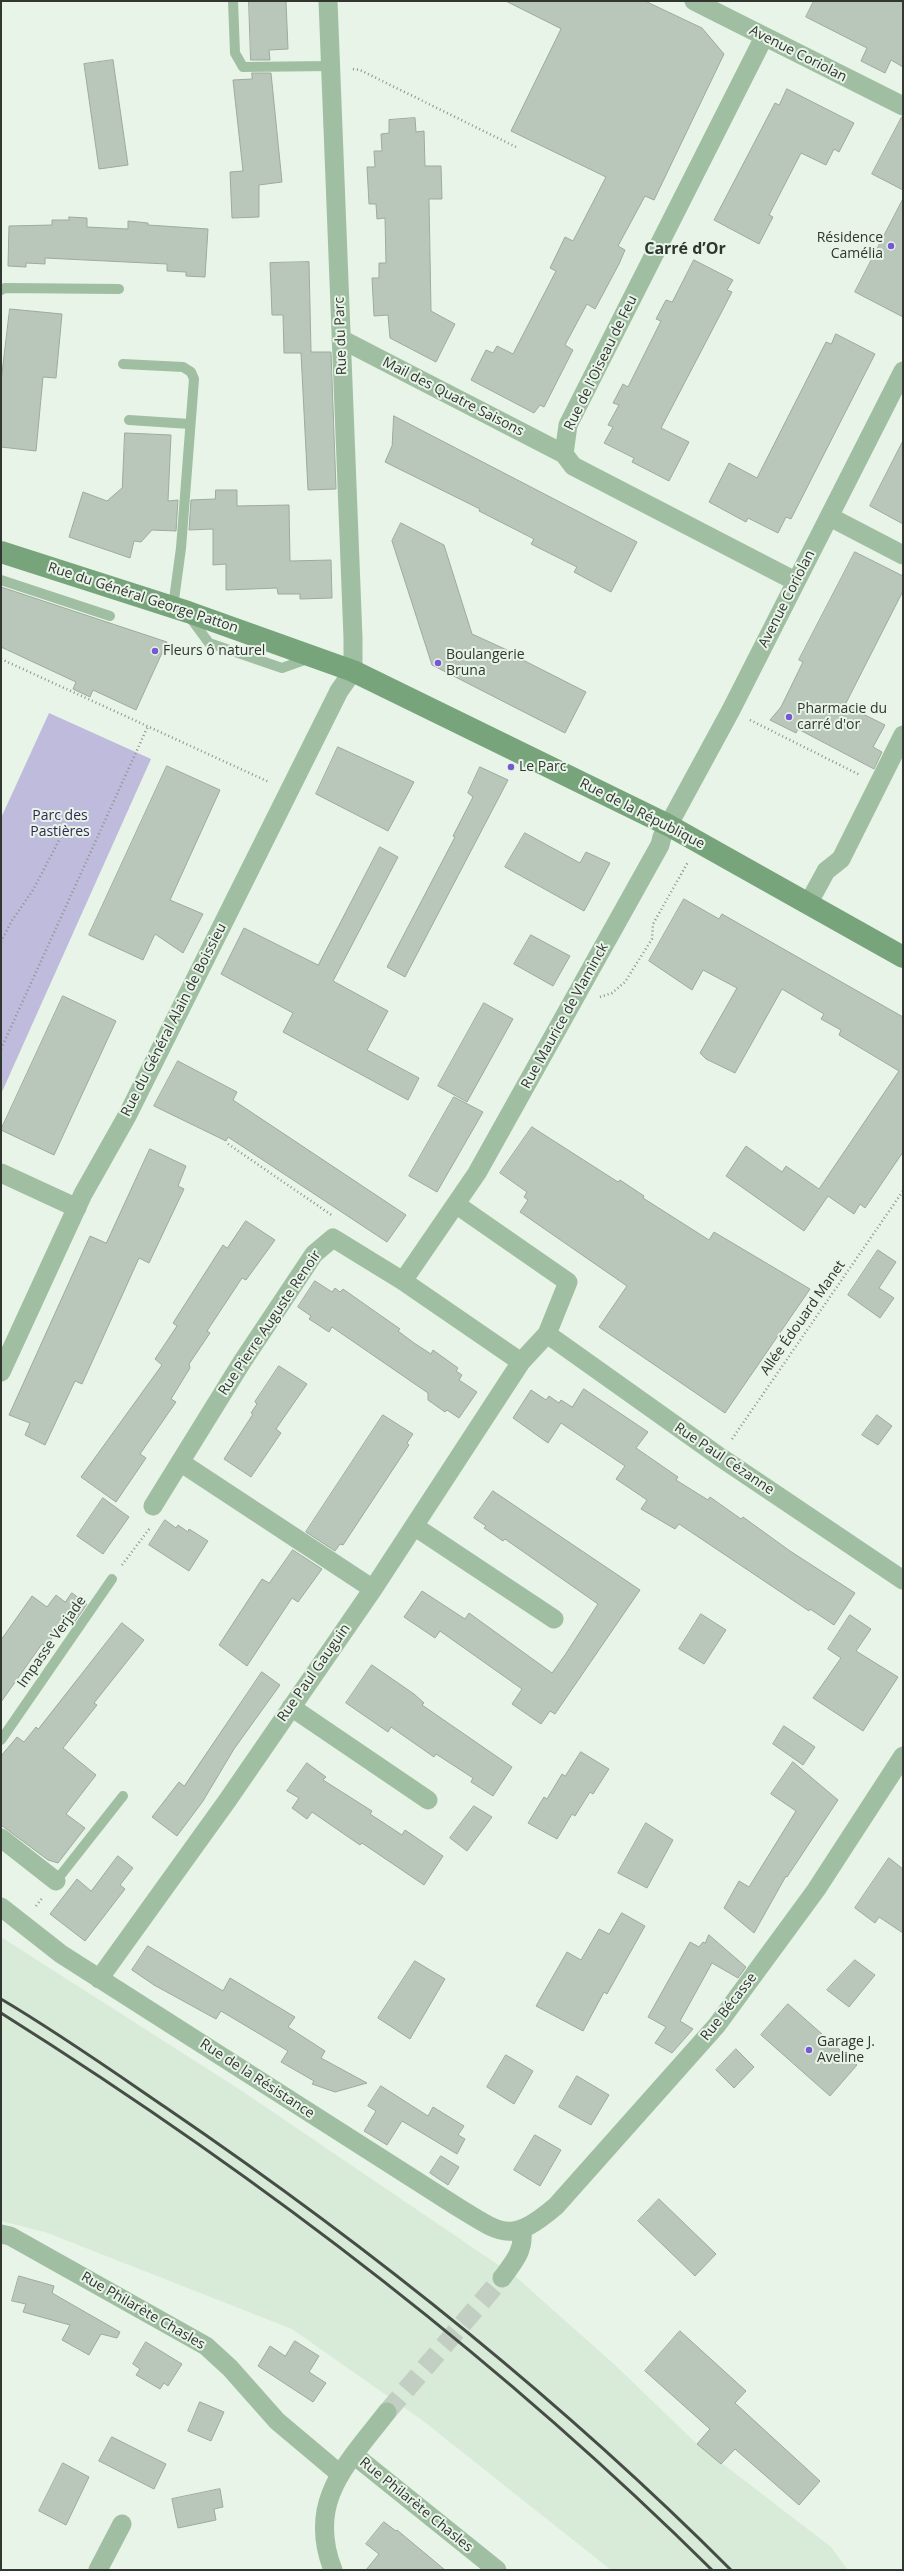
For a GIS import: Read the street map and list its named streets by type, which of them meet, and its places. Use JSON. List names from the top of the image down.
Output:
{
  "streets": {
    "main road": ["Rue du Général George Patton", "Rue de la République"],
    "street": [
      "Avenue Coriolan",
      "Rue du Parc",
      "Rue de l'Oiseau de Feu",
      "Mail des Quatre Saisons",
      "Rue Maurice de Vlaminck",
      "Rue du Général Alain de Boissieu",
      "Rue Pierre Auguste Renoir",
      "Rue Paul Cézanne",
      "Rue Paul Gauguin",
      "Rue Bécasse",
      "Rue de la Résistance",
      "Rue Philarète Chasles"
    ],
    "lane": ["Impasse Verjade"],
    "path": ["Allée Édouard Manet"]
  },
  "crossings": [
    ["Avenue Coriolan", "Rue de l'Oiseau de Feu"],
    ["Avenue Coriolan", "Rue de la République"],
    ["Avenue Coriolan", "Rue Maurice de Vlaminck"],
    ["Rue du Parc", "Mail des Quatre Saisons"],
    ["Rue du Parc", "Rue du Général George Patton"],
    ["Rue du Parc", "Rue de la République"],
    ["Rue du Parc", "Rue du Général Alain de Boissieu"],
    ["Rue de l'Oiseau de Feu", "Mail des Quatre Saisons"],
    ["Rue du Général George Patton", "Rue de la République"],
    ["Rue du Général George Patton", "Rue du Général Alain de Boissieu"],
    ["Rue de la République", "Rue Maurice de Vlaminck"],
    ["Rue de la République", "Rue du Général Alain de Boissieu"],
    ["Rue Maurice de Vlaminck", "Rue Pierre Auguste Renoir"],
    ["Allée Édouard Manet", "Rue Paul Cézanne"],
    ["Rue Pierre Auguste Renoir", "Rue Paul Gauguin"],
    ["Rue Paul Cézanne", "Rue Paul Gauguin"],
    ["Rue Paul Gauguin", "Rue de la Résistance"],
    ["Rue Bécasse", "Rue de la Résistance"]
  ],
  "districts": ["Carré d’Or"],
  "parks": ["Parc des Pastières"],
  "places": [
    "Résidence Camélia",
    "Fleurs ô naturel",
    "Boulangerie Bruna",
    "Pharmacie du carré d'or",
    "Le Parc",
    "Garage J. Aveline"
  ]
}
